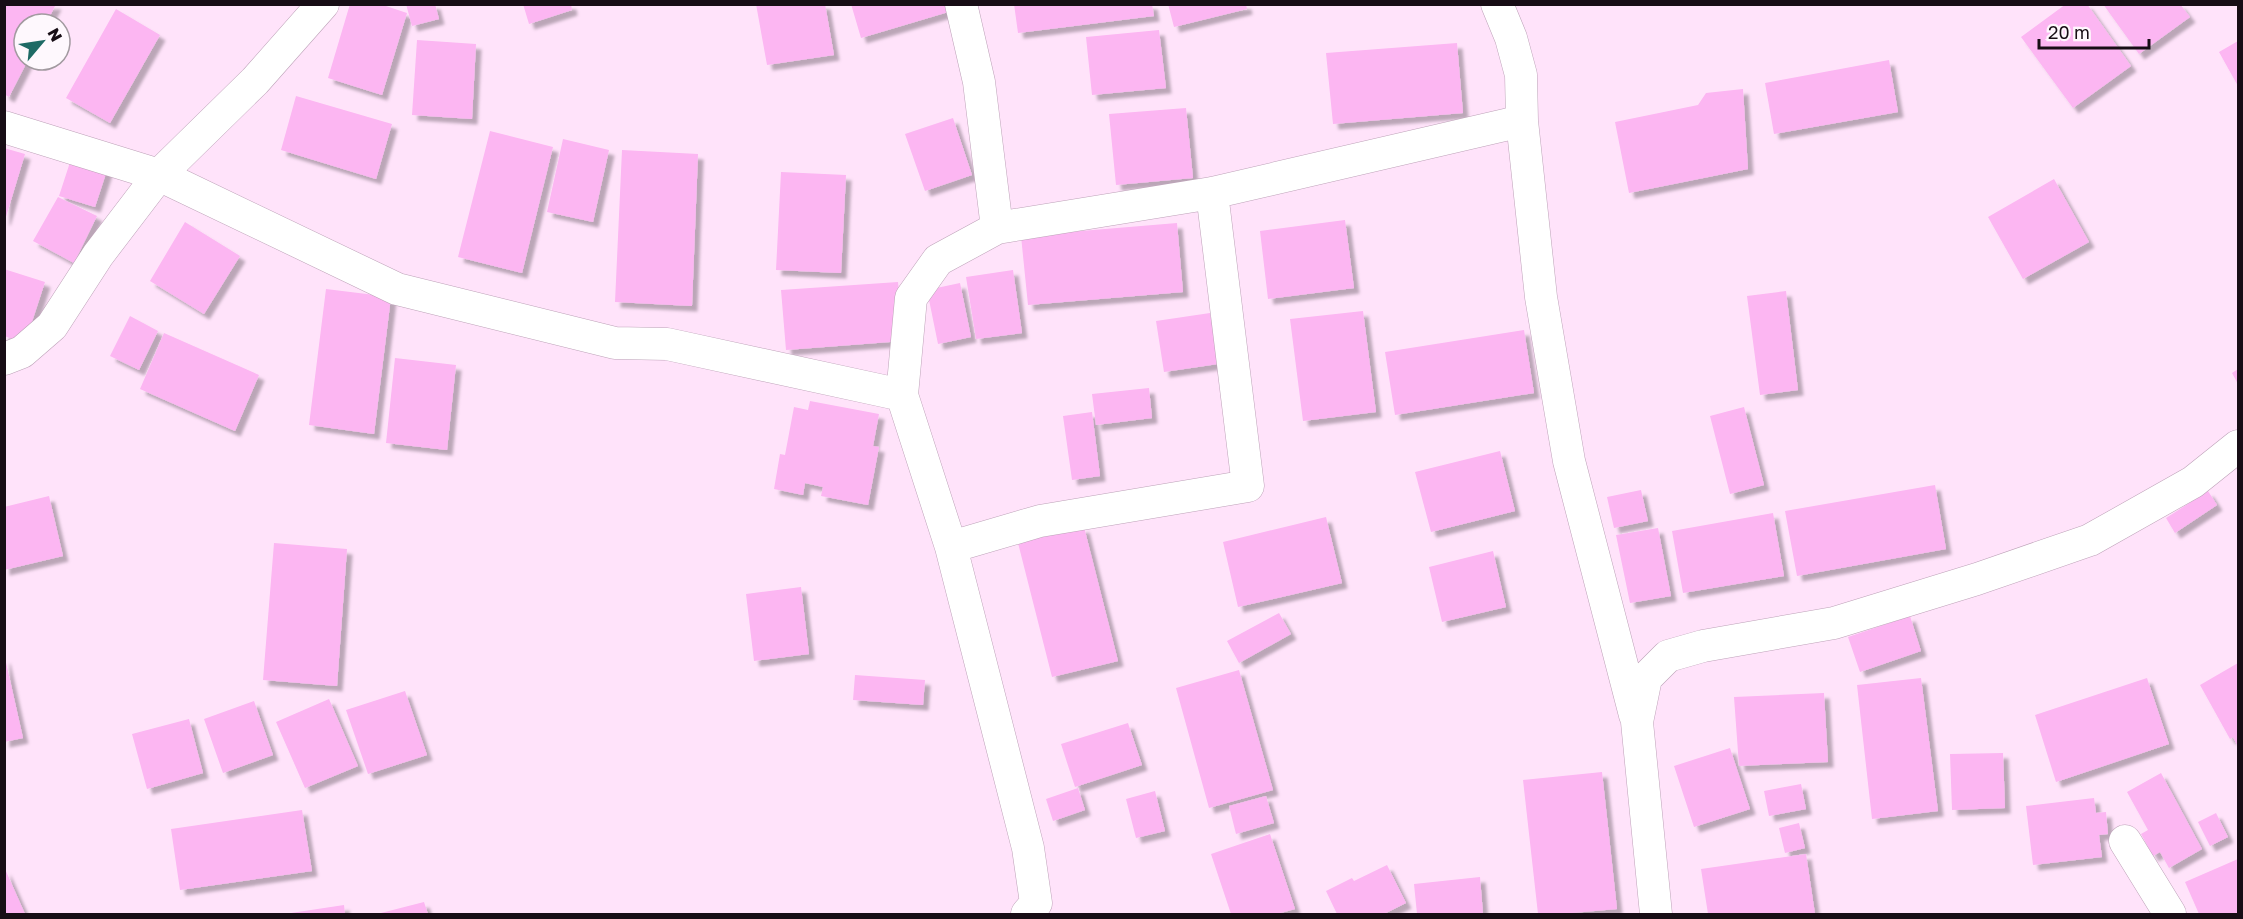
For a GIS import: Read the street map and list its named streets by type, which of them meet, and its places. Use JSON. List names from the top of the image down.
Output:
{
  "scale_bar": "20 m",
  "north": "top right"
}
